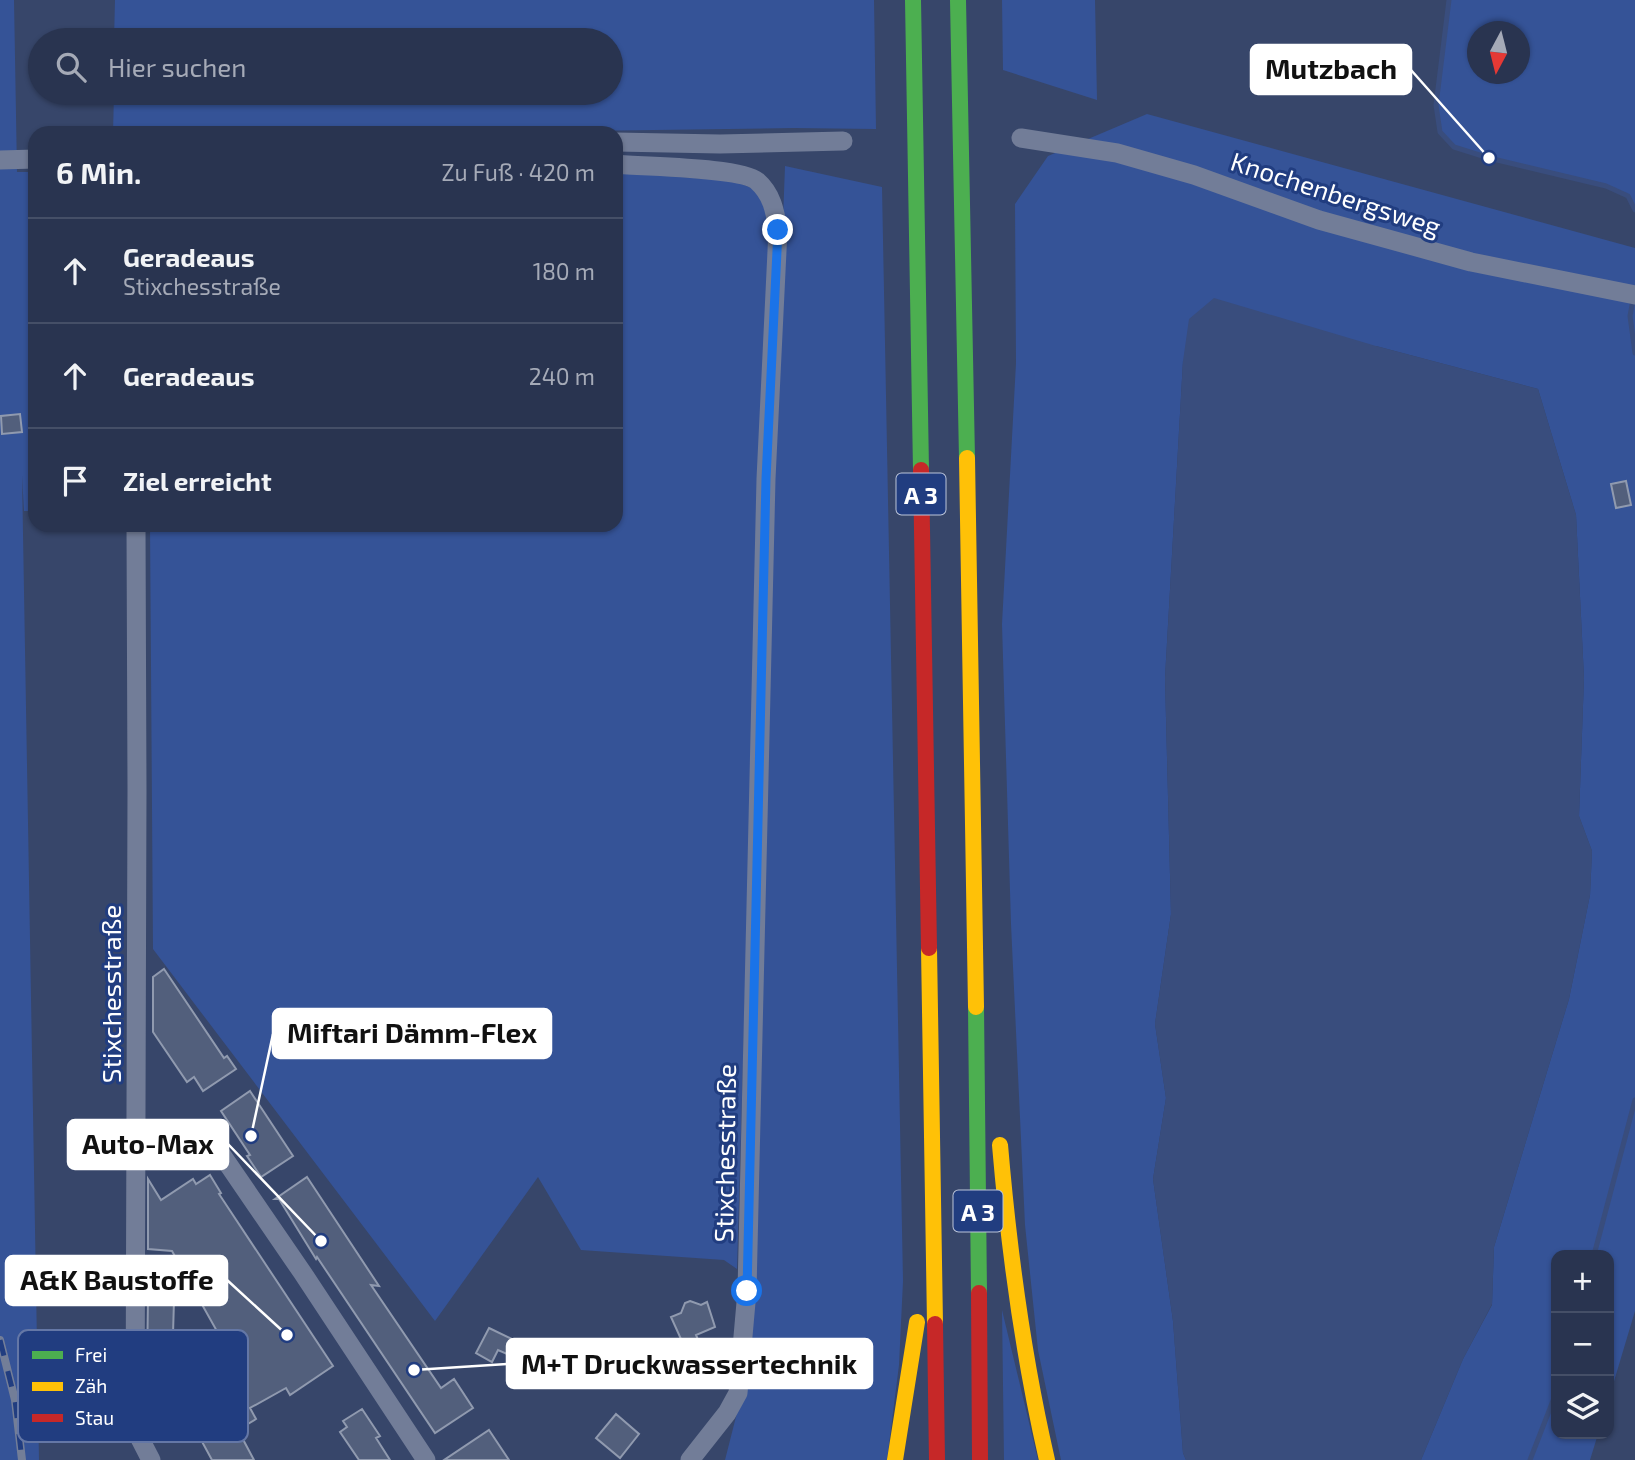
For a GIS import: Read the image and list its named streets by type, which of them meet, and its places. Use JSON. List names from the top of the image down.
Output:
{
  "streets": {
    "highway": ["A 3"],
    "street": ["Knochenbergsweg", "Stixchesstraße"]
  },
  "places": [
    "Mutzbach",
    "Miftari Dämm-Flex",
    "Auto-Max",
    "A&K Baustoffe",
    "M+T Druckwassertechnik"
  ],
  "legend": ["Frei", "Zäh", "Stau"],
  "north": "bottom",
  "page": {
    "search": "Hier suchen",
    "heading": ["6 Min.", "Zu Fuß · 420 m"],
    "list": [
      ["Geradeaus", "Stixchesstraße", "180 m"],
      ["Geradeaus", "240 m"],
      "Ziel erreicht"
    ],
    "map_buttons": ["+", "−"]
  }
}
